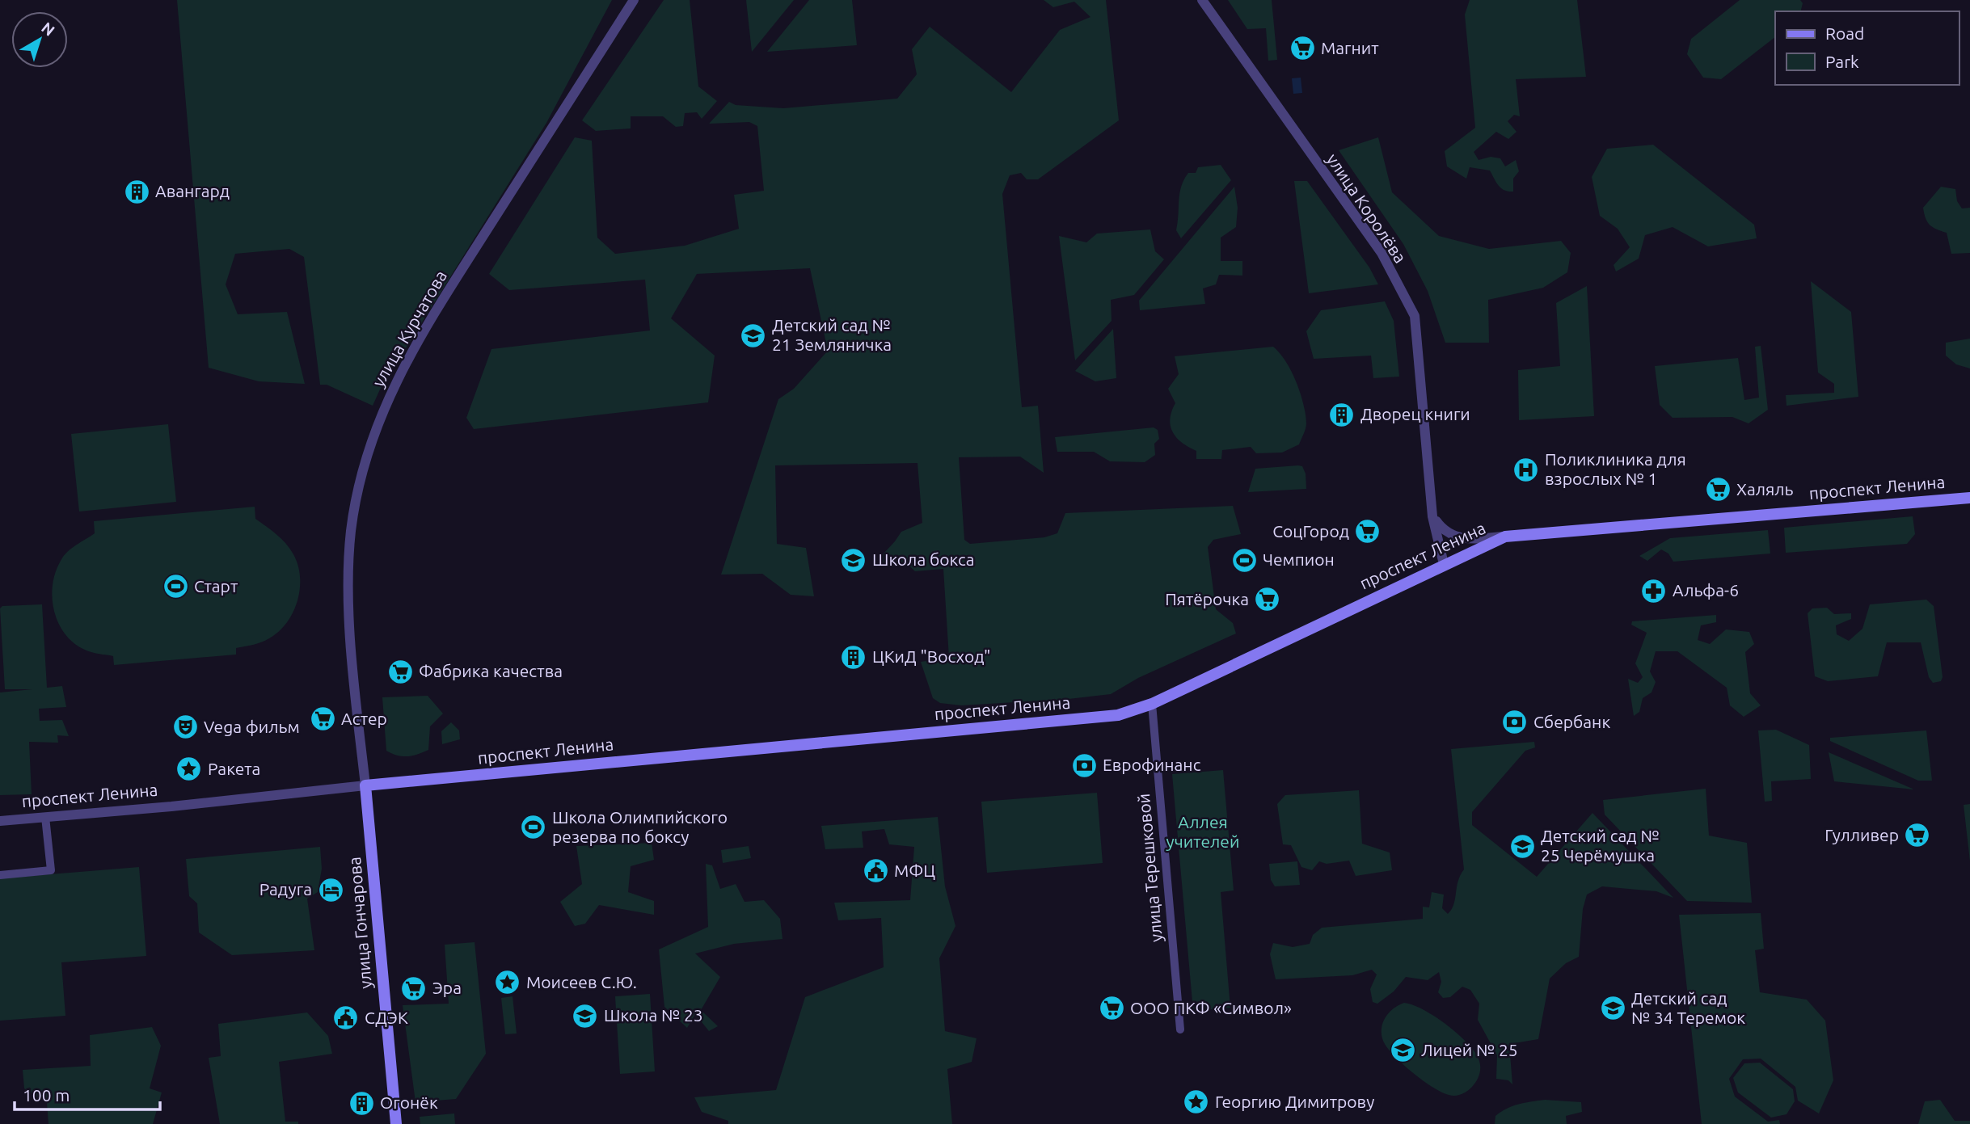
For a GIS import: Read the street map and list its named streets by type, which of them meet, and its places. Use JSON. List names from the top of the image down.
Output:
{
  "streets": {
    "main road": ["проспект Ленина", "улица Гончарова"],
    "street": ["улица Королёва", "улица Курчатова", "улица Терешковой"]
  },
  "crossings": [
    ["улица Королёва", "проспект Ленина"],
    ["улица Курчатова", "проспект Ленина"],
    ["улица Курчатова", "улица Гончарова"],
    ["проспект Ленина", "улица Терешковой"],
    ["проспект Ленина", "улица Гончарова"]
  ],
  "parks": ["Аллея учителей"],
  "places": {
    "supermarket": [
      "Магнит",
      "Халяль",
      "СоцГород",
      "Пятёрочка",
      "Фабрика качества",
      "Астер",
      "Гулливер",
      "Эра",
      "ООО ПКФ «Символ»"
    ],
    "building": [
      "Авангард",
      "Дворец книги",
      "ЦКиД \"Восход\"",
      "Огонёк"
    ],
    "school or university": [
      "Детский сад № 21 Земляничка",
      "Школа бокса",
      "Детский сад № 25 Черёмушка",
      "Детский сад № 34 Теремок",
      "Школа № 23",
      "Лицей № 25"
    ],
    "hospital": ["Поликлиника для взрослых № 1"],
    "sports": ["Чемпион", "Старт", "Школа Олимпийского резерва по боксу"],
    "pharmacy": ["Альфа-6"],
    "bank": ["Сбербанк", "Еврофинанс"],
    "theatre": ["Vega фильм"],
    "place": ["Ракета", "Моисеев С.Ю.", "Георгию Димитрову"],
    "public building": ["МФЦ", "СДЭК"],
    "hotel": ["Радуга"]
  },
  "legend": ["Road", "Park"],
  "scale_bar": "100 m",
  "north": "top right"
}
